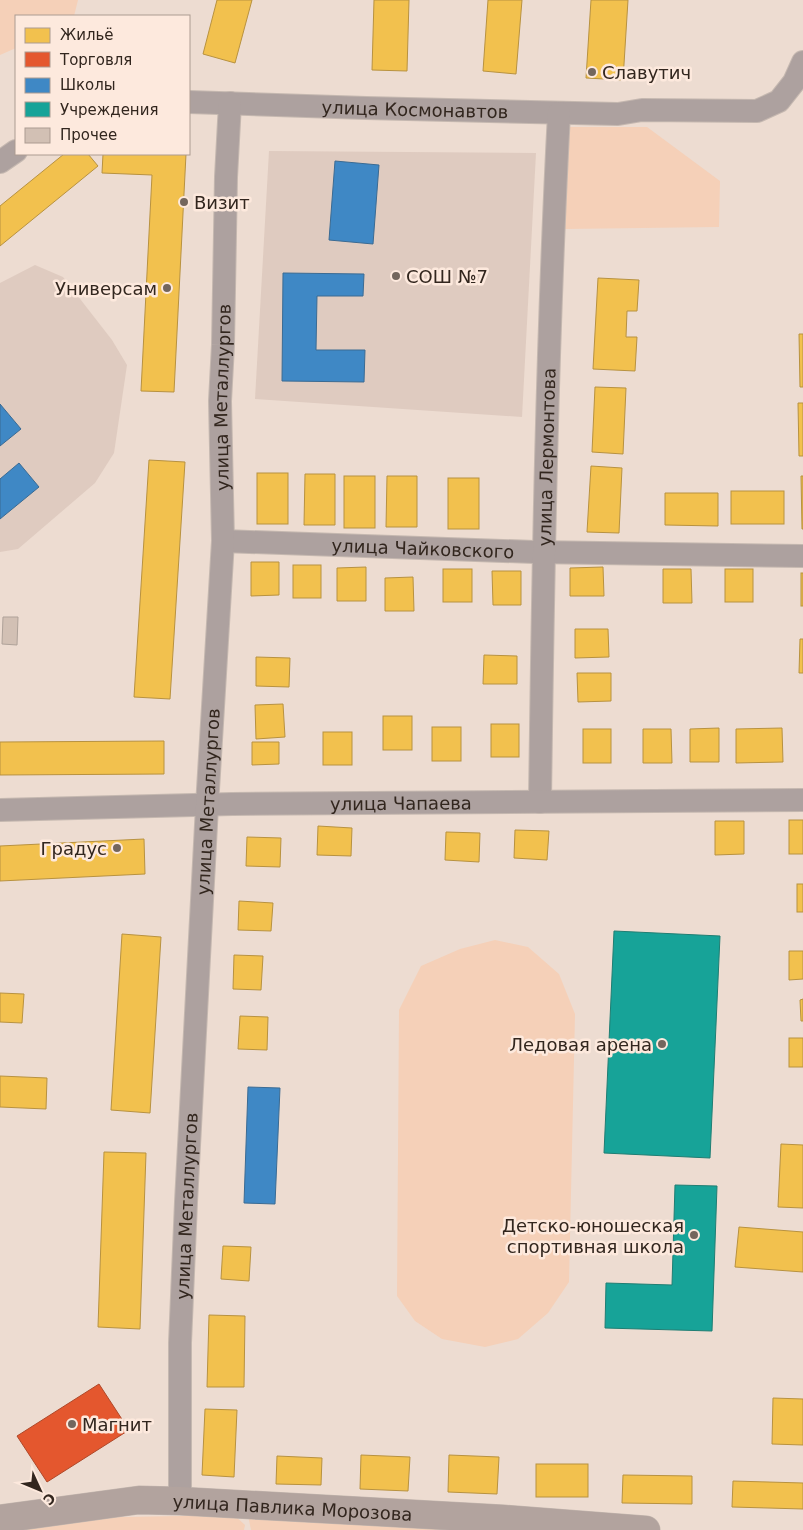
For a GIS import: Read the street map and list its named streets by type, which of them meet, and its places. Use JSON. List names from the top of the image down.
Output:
{
  "streets": {
    "main road": ["улица Павлика Морозова"],
    "street": [
      "улица Космонавтов",
      "улица Металлургов",
      "улица Лермонтова",
      "улица Чайковского",
      "улица Чапаева"
    ]
  },
  "crossings": [
    ["улица Космонавтов", "улица Металлургов"],
    ["улица Космонавтов", "улица Лермонтова"],
    ["улица Металлургов", "улица Чайковского"],
    ["улица Металлургов", "улица Чапаева"],
    ["улица Металлургов", "улица Павлика Морозова"],
    ["улица Лермонтова", "улица Чайковского"],
    ["улица Лермонтова", "улица Чапаева"]
  ],
  "places": [
    "Славутич",
    "Визит",
    "СОШ №7",
    "Универсам",
    "Градус",
    "Ледовая арена",
    "Детско-юношеская спортивная школа",
    "Магнит"
  ],
  "legend": [
    "Жильё",
    "Торговля",
    "Школы",
    "Учреждения",
    "Прочее"
  ],
  "north": "bottom right"
}
